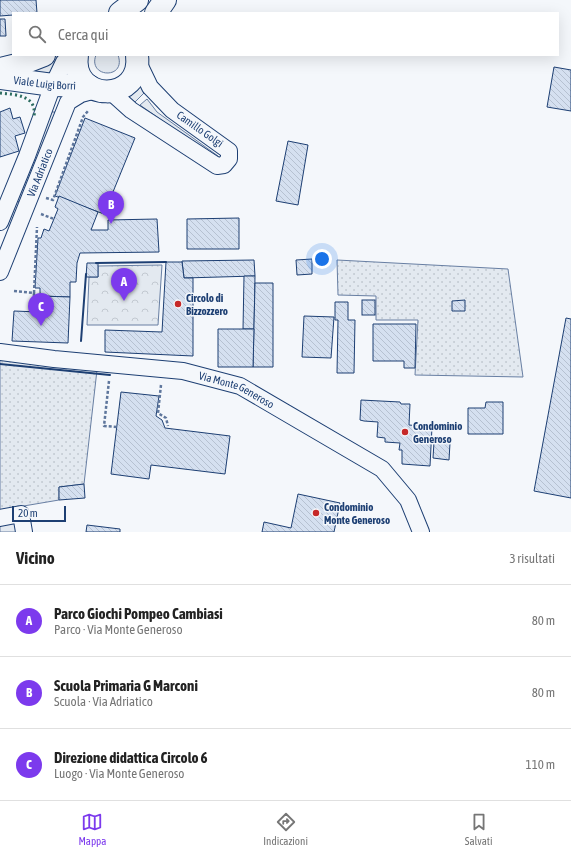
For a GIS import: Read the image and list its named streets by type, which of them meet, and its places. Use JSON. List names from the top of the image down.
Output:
{
  "streets": {
    "main road": ["Viale Luigi Borri"],
    "street": ["Camillo Golgi", "Via Adriatico", "Via Monte Generoso"]
  },
  "crossings": [
    ["Viale Luigi Borri", "Camillo Golgi"],
    ["Viale Luigi Borri", "Via Adriatico"],
    ["Camillo Golgi", "Via Adriatico"]
  ],
  "places": ["Circolo di Bizzozzero", "Condominio Generoso", "Condominio Monte Generoso"],
  "scale_bar": "20 m",
  "page": {
    "search": "Cerca qui",
    "pins": ["B", "A", "C"],
    "scale": "20 m",
    "heading": ["Vicino", "3 risultati"],
    "list": [
      {
        "mark": "A",
        "name": "Parco Giochi Pompeo Cambiasi",
        "note": "Parco · Via Monte Generoso",
        "value": "80 m"
      },
      {
        "mark": "B",
        "name": "Scuola Primaria G Marconi",
        "note": "Scuola · Via Adriatico",
        "value": "80 m"
      },
      {
        "mark": "C",
        "name": "Direzione didattica Circolo 6",
        "note": "Luogo · Via Monte Generoso",
        "value": "110 m"
      }
    ],
    "nav": ["Mappa", "Indicazioni", "Salvati"]
  }
}
